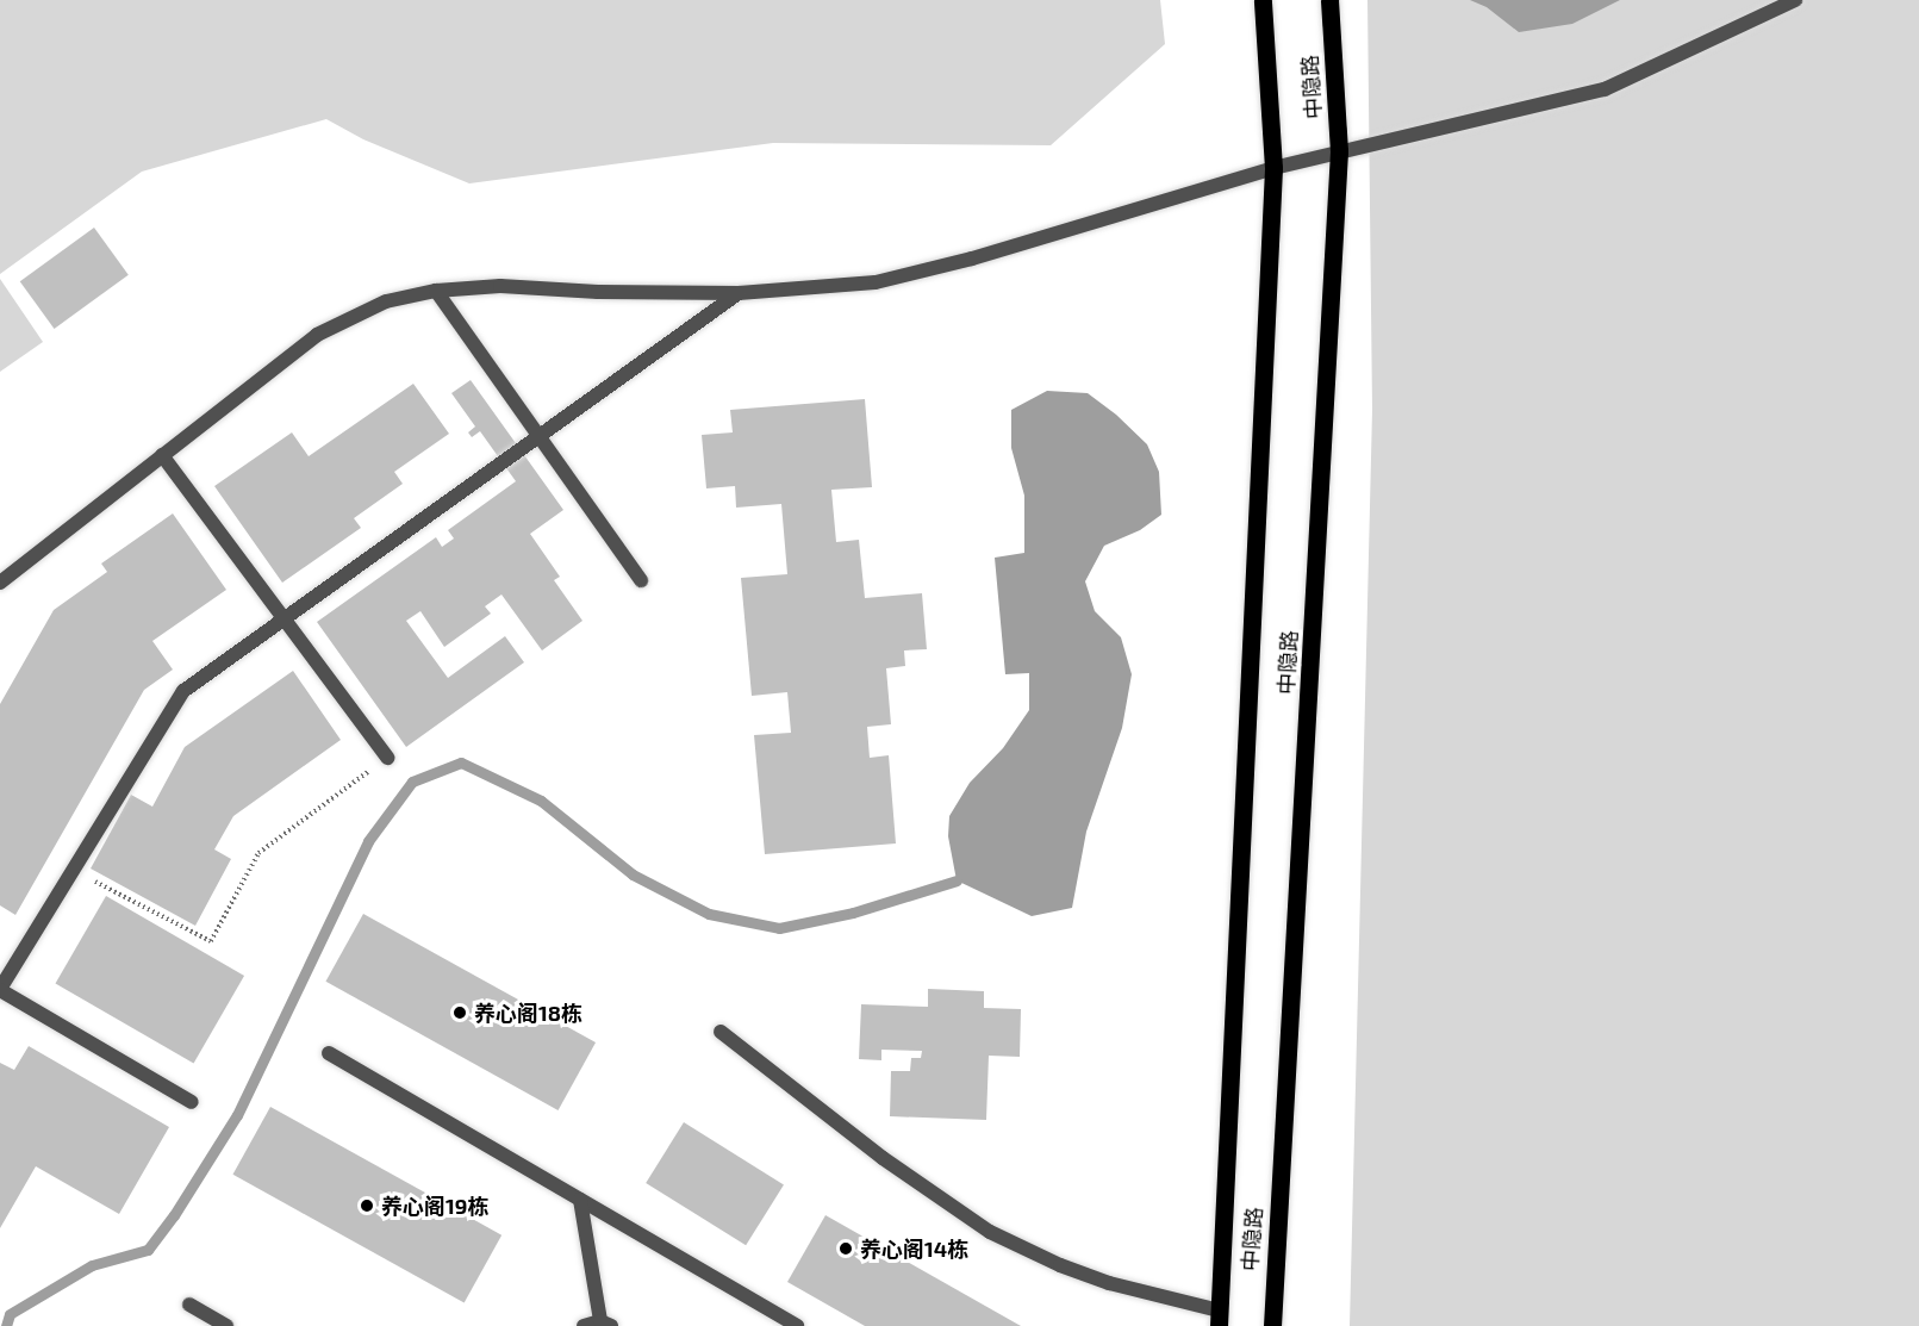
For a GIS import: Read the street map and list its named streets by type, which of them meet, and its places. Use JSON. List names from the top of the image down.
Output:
{
  "streets": {
    "main road": ["中隐路"]
  },
  "places": ["养心阁18栋", "养心阁19栋", "养心阁14栋"]
}
